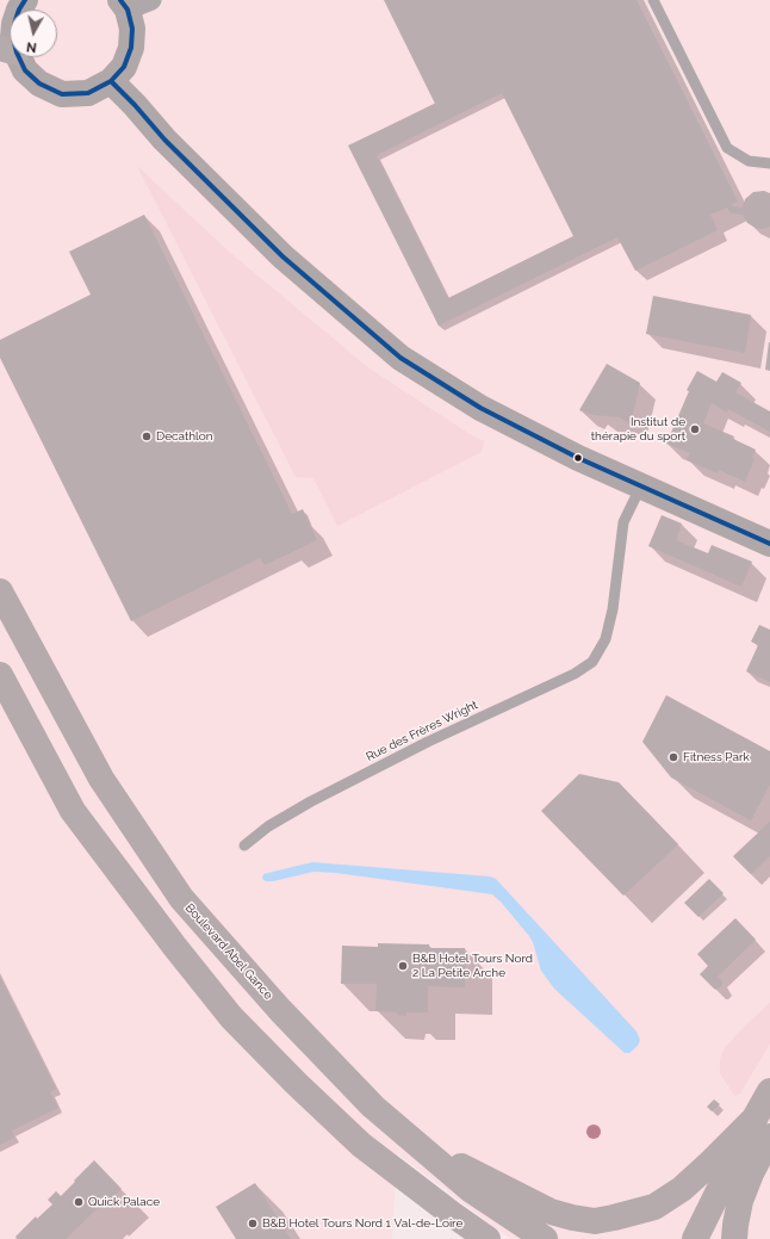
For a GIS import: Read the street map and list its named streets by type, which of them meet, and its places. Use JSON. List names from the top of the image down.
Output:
{
  "streets": {
    "main road": ["Boulevard Abel Gance"],
    "lane": ["Rue des Frères Wright"]
  },
  "places": [
    "Institut de thérapie du sport",
    "Decathlon",
    "Fitness Park",
    "B&B Hotel Tours Nord 2 La Petite Arche",
    "Quick Palace",
    "B&B Hotel Tours Nord 1 Val-de-Loire"
  ],
  "north": "bottom"
}
